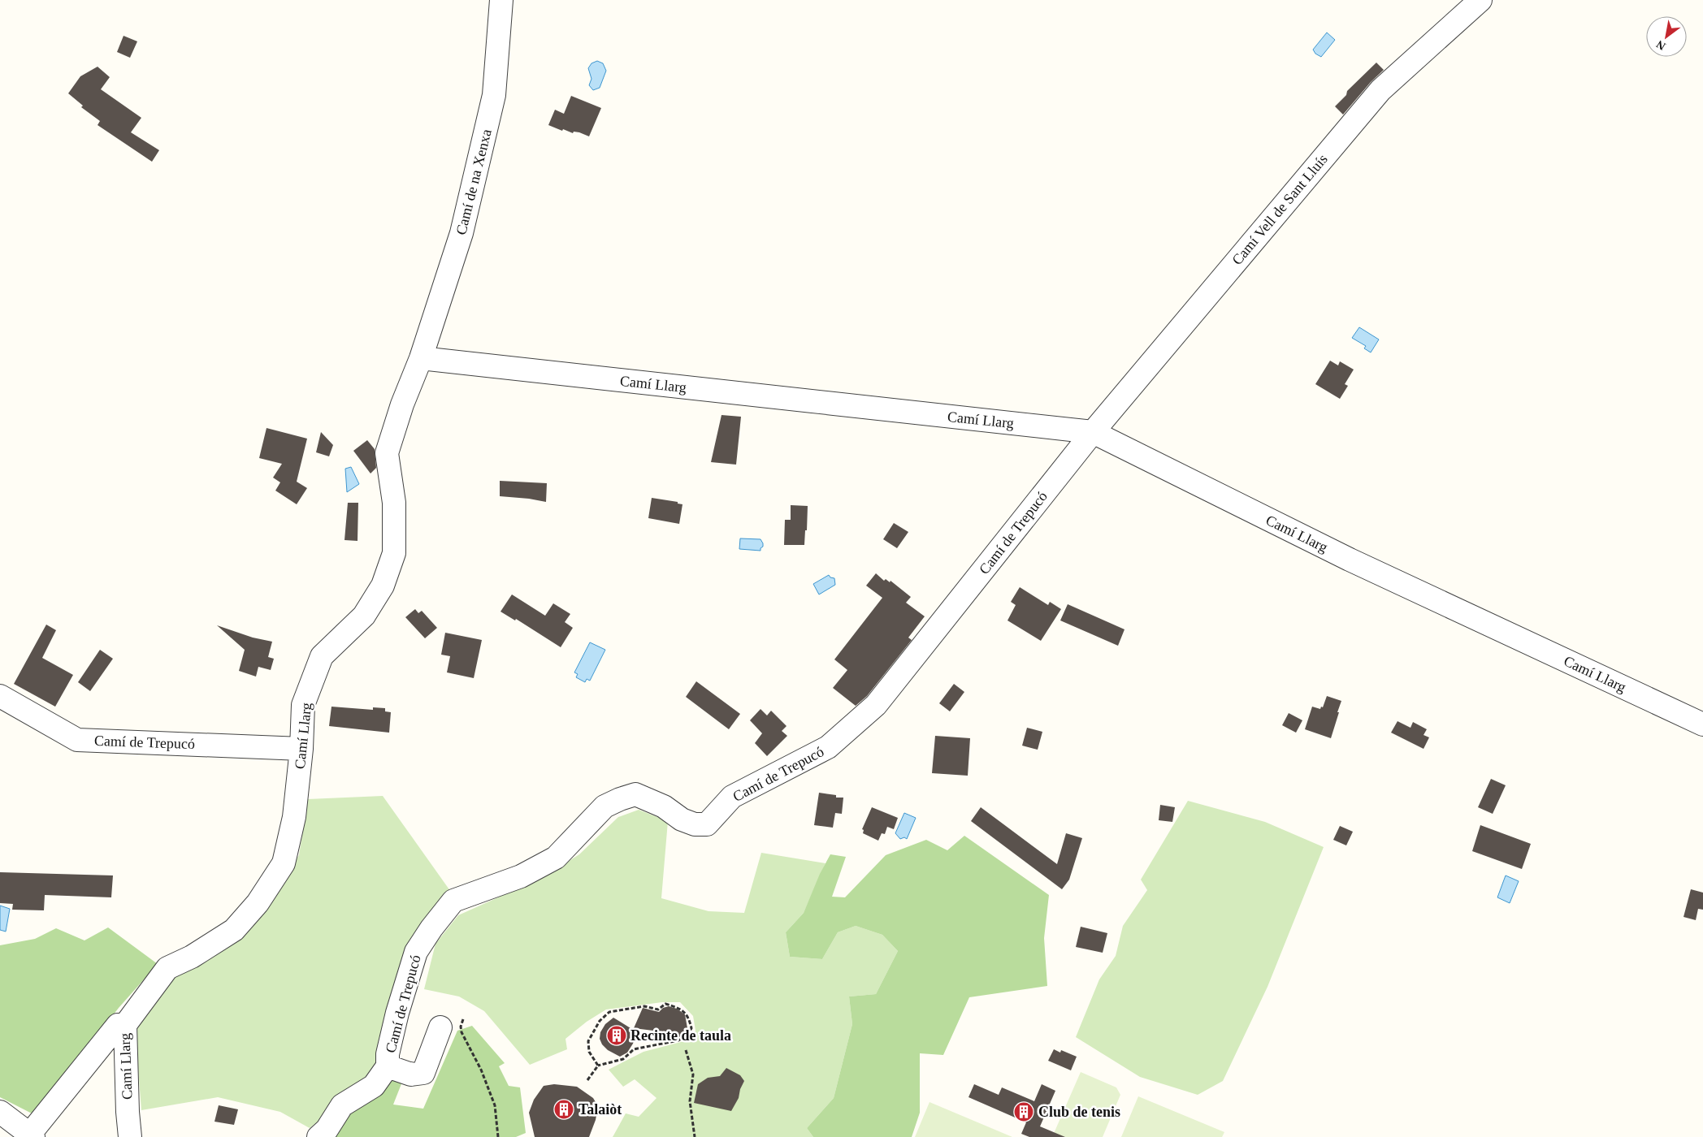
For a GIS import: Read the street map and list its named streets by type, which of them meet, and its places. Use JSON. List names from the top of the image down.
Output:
{
  "streets": {
    "street": [
      "Camí de na Xenxa",
      "Camí Vell de Sant Lluís",
      "Camí Llarg",
      "Camí de Trepucó"
    ]
  },
  "crossings": [
    ["Camí de na Xenxa", "Camí Llarg"],
    ["Camí Vell de Sant Lluís", "Camí Llarg"],
    ["Camí Vell de Sant Lluís", "Camí de Trepucó"],
    ["Camí Llarg", "Camí de Trepucó"]
  ],
  "places": {
    "building": ["Recinte de taula", "Talaiòt", "Club de tenis"]
  },
  "north": "bottom left"
}
